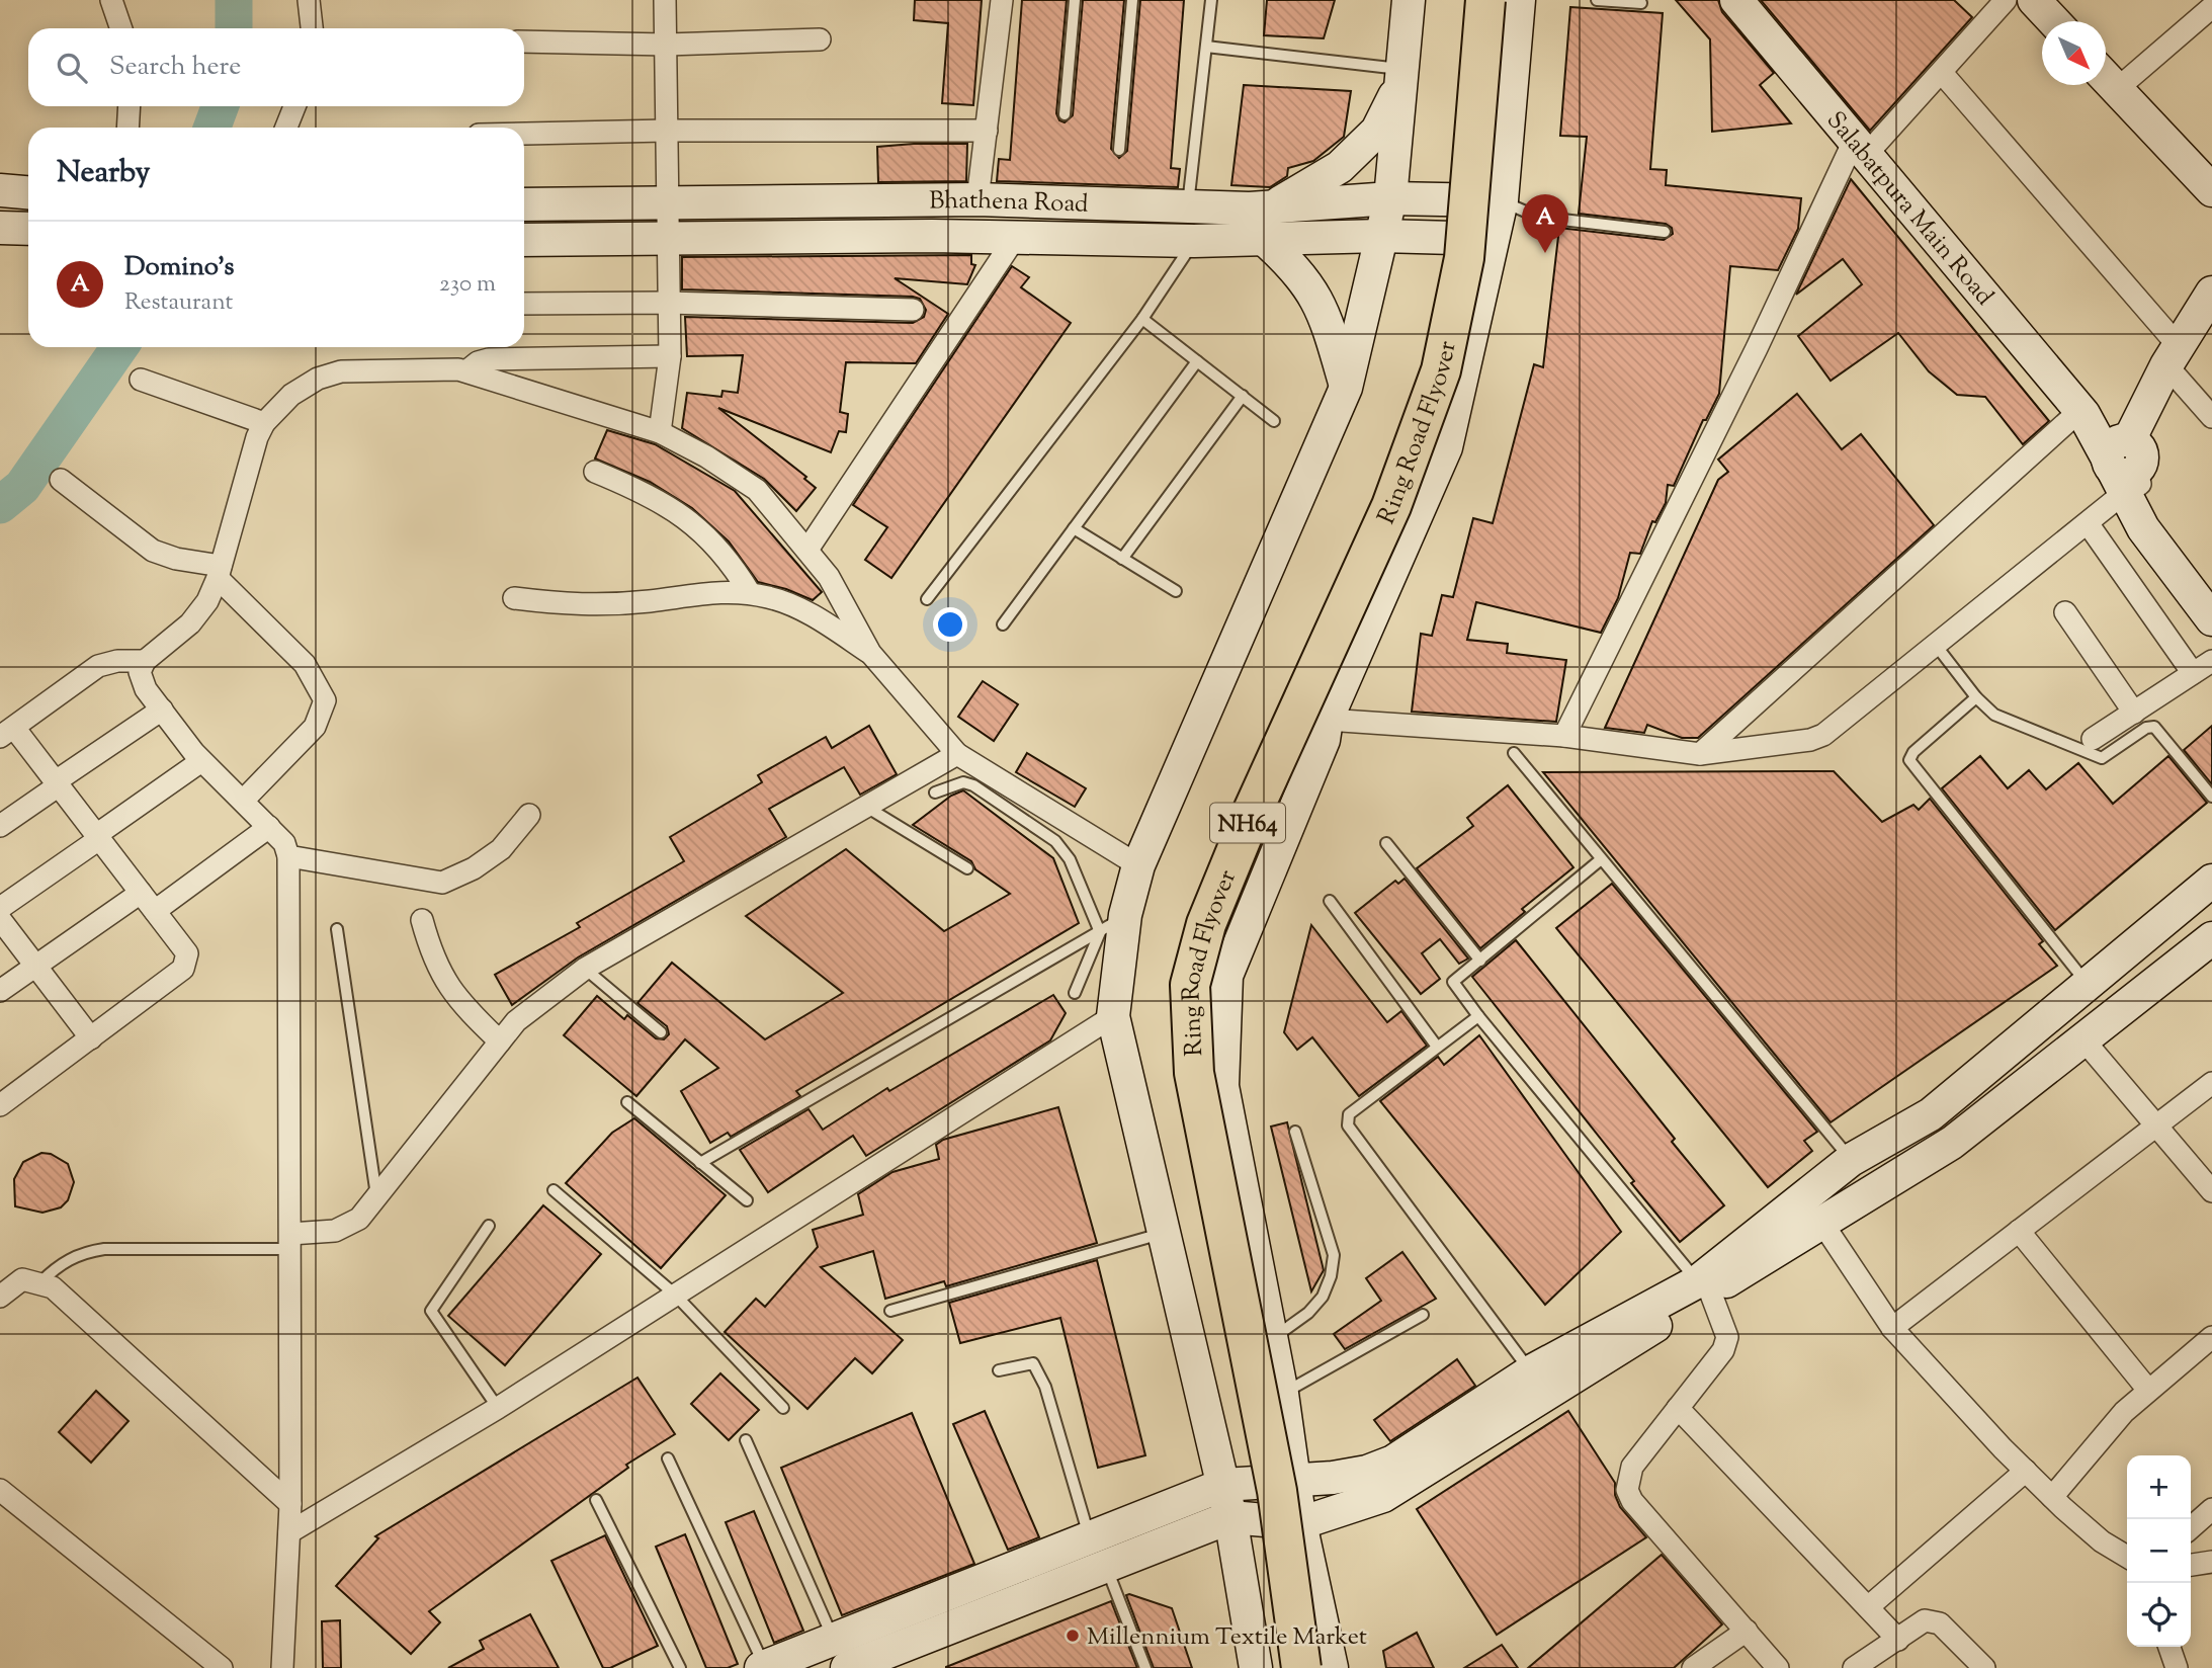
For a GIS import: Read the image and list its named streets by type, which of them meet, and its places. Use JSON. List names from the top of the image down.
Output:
{
  "streets": {
    "highway": ["Ring Road Flyover", "NH64"],
    "street": ["Bhathena Road", "Salabatpura Main Road"]
  },
  "places": ["Millennium Textile Market"],
  "north": "bottom right",
  "page": {
    "search": "Search here",
    "heading": "Nearby",
    "pins": "A",
    "list": [
      {
        "mark": "A",
        "name": "Domino's",
        "note": "Restaurant",
        "value": "230 m"
      }
    ],
    "map_buttons": ["+", "−"]
  }
}
